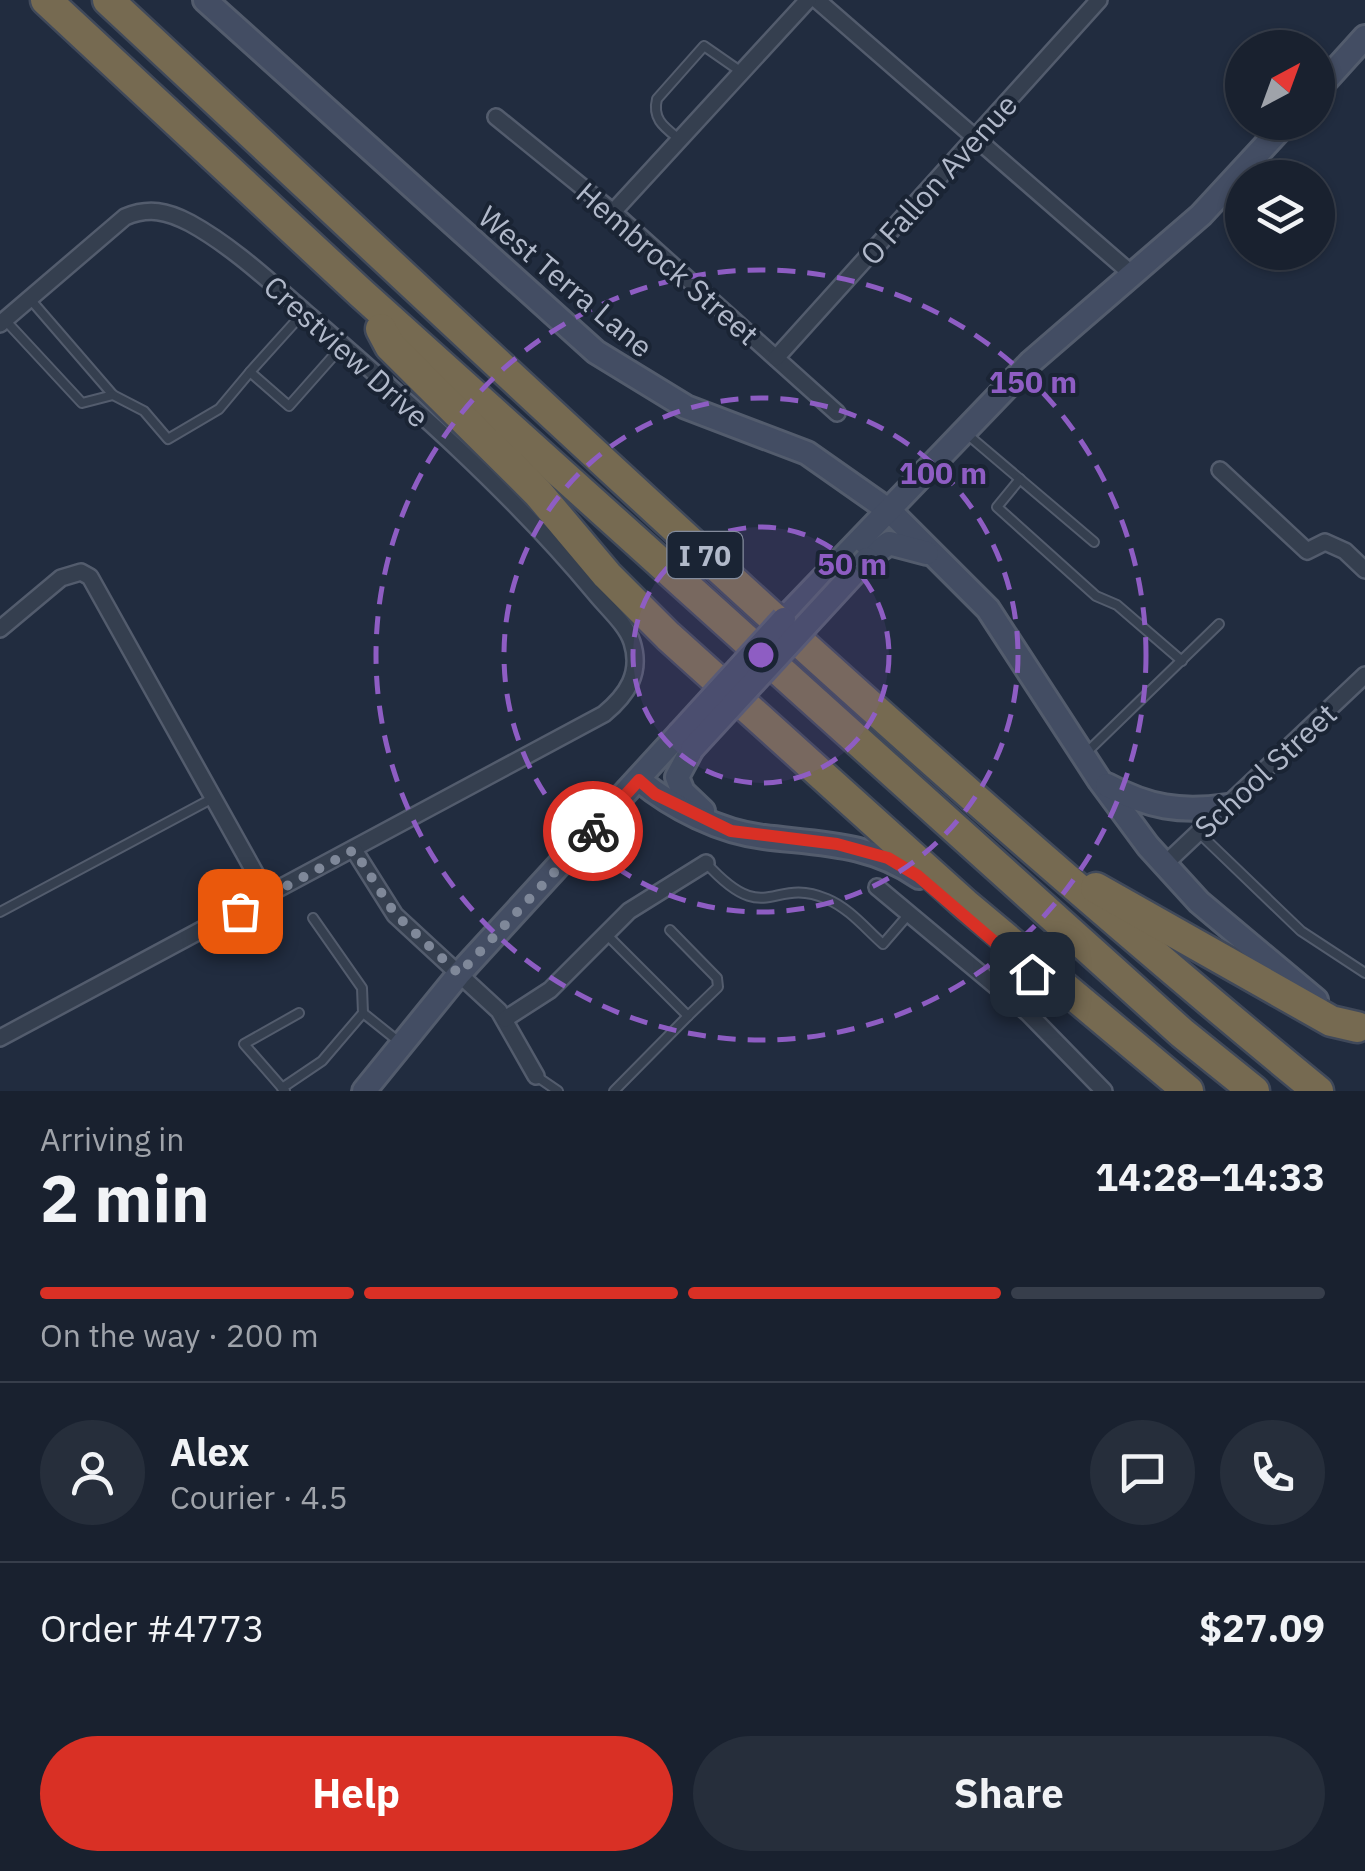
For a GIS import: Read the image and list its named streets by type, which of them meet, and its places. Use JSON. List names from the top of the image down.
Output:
{
  "streets": {
    "highway": ["I 70"],
    "street": [
      "O Fallon Avenue",
      "Hembrock Street",
      "West Terra Lane",
      "Crestview Drive",
      "School Street"
    ]
  },
  "crossings": [
    ["O Fallon Avenue", "Hembrock Street"],
    ["West Terra Lane", "School Street"]
  ],
  "north": "top right",
  "page": {
    "heading": ["2 min", "Arriving in", "14:28–14:33"],
    "panel": [
      "Alex",
      "Courier · 4.5",
      "Order #4773",
      "$27.09"
    ],
    "bar": "On the way · 200 m",
    "buttons": ["Help", "Share"]
  },
  "rings": ["150 m", "100 m", "50 m"]
}
